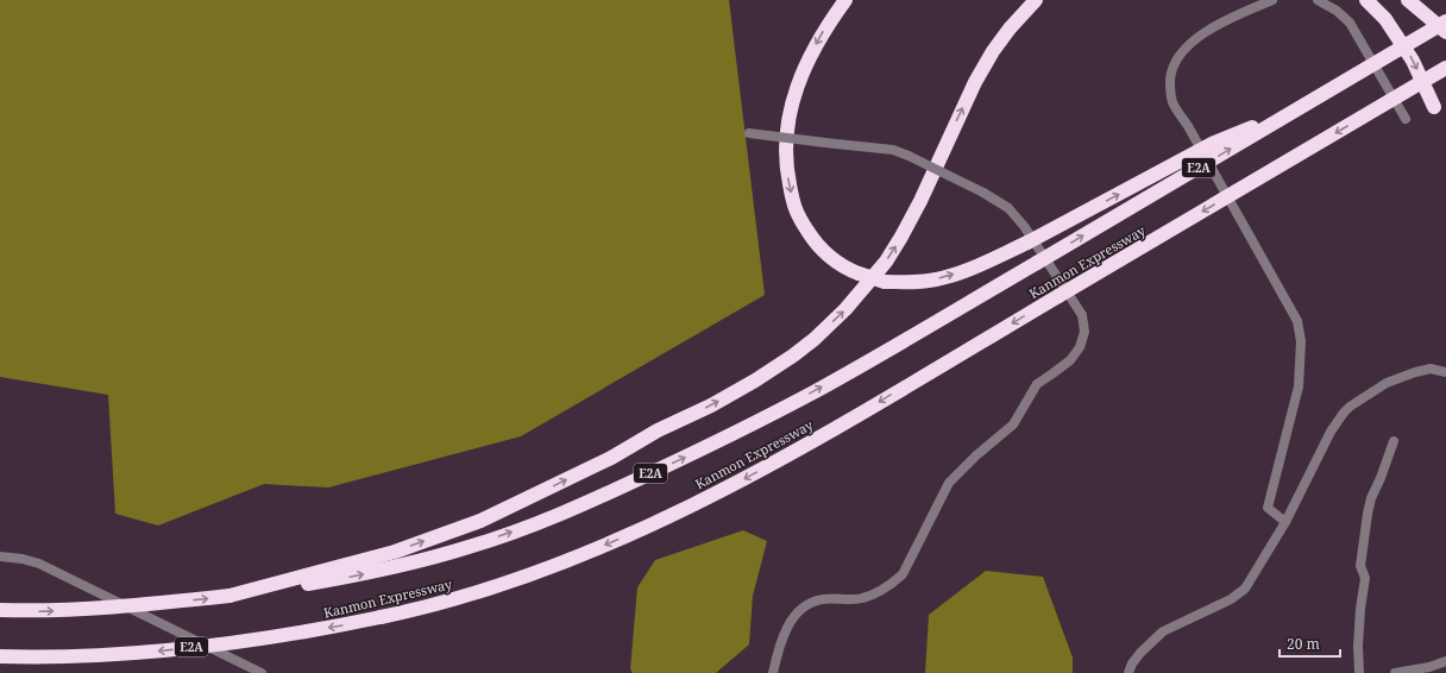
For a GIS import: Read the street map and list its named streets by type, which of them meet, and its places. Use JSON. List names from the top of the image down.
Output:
{
  "streets": {
    "highway": ["E2A", "Kanmon Expressway"]
  },
  "scale_bar": "20 m"
}
